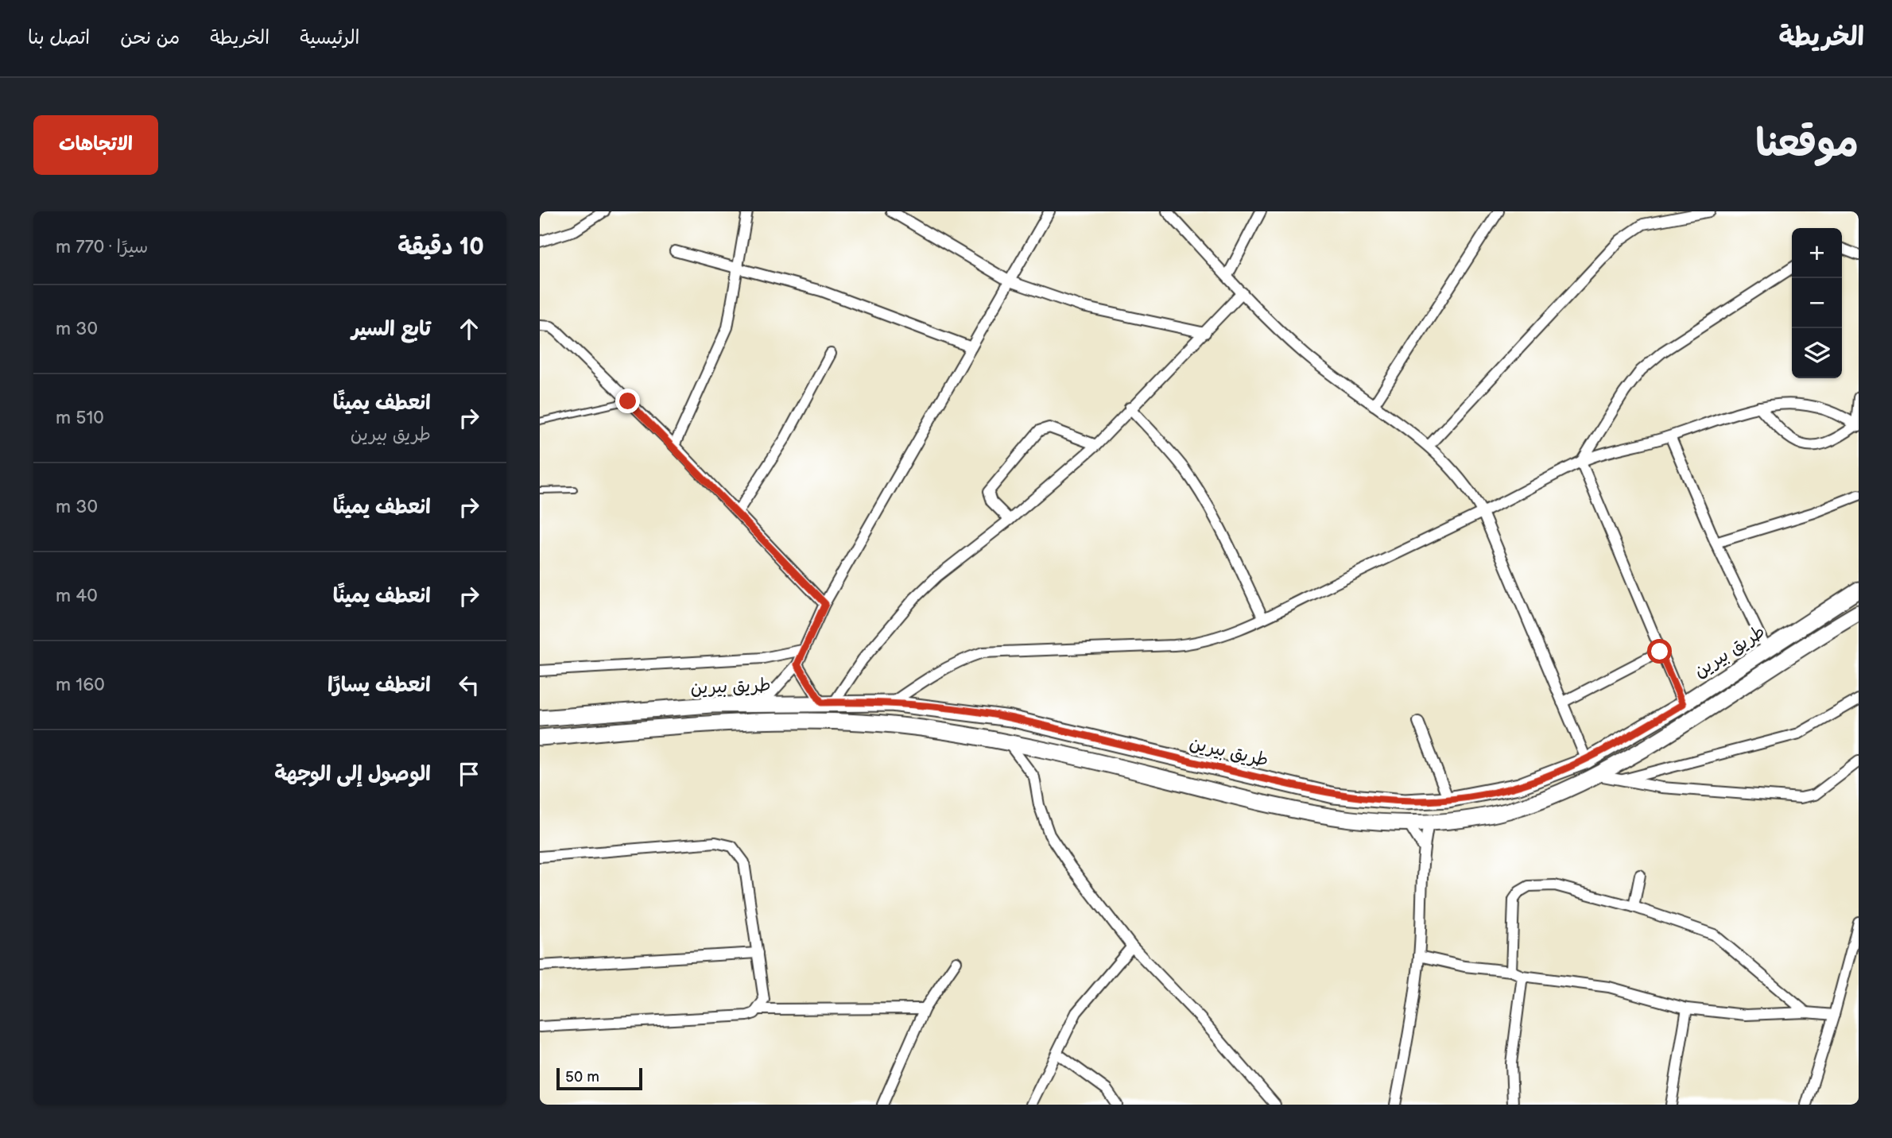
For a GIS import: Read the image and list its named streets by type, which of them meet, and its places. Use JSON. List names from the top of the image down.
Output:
{
  "streets": {
    "main road": ["طريق بيرين"]
  },
  "scale_bar": "50 m",
  "page": {
    "header": "الخريطة",
    "nav": [
      "الرئيسية",
      "الخريطة",
      "من نحن",
      "اتصل بنا"
    ],
    "title": "موقعنا",
    "buttons": "الاتجاهات",
    "heading": ["10 دقيقة", "سيرًا · 770 m"],
    "map_buttons": ["+", "−"],
    "list": [
      ["تابع السير", "30 m"],
      ["انعطف يمينًا", "طريق بيرين", "510 m"],
      ["انعطف يمينًا", "30 m"],
      ["انعطف يمينًا", "40 m"],
      ["انعطف يسارًا", "160 m"],
      "الوصول إلى الوجهة"
    ],
    "scale": "50 m"
  }
}
